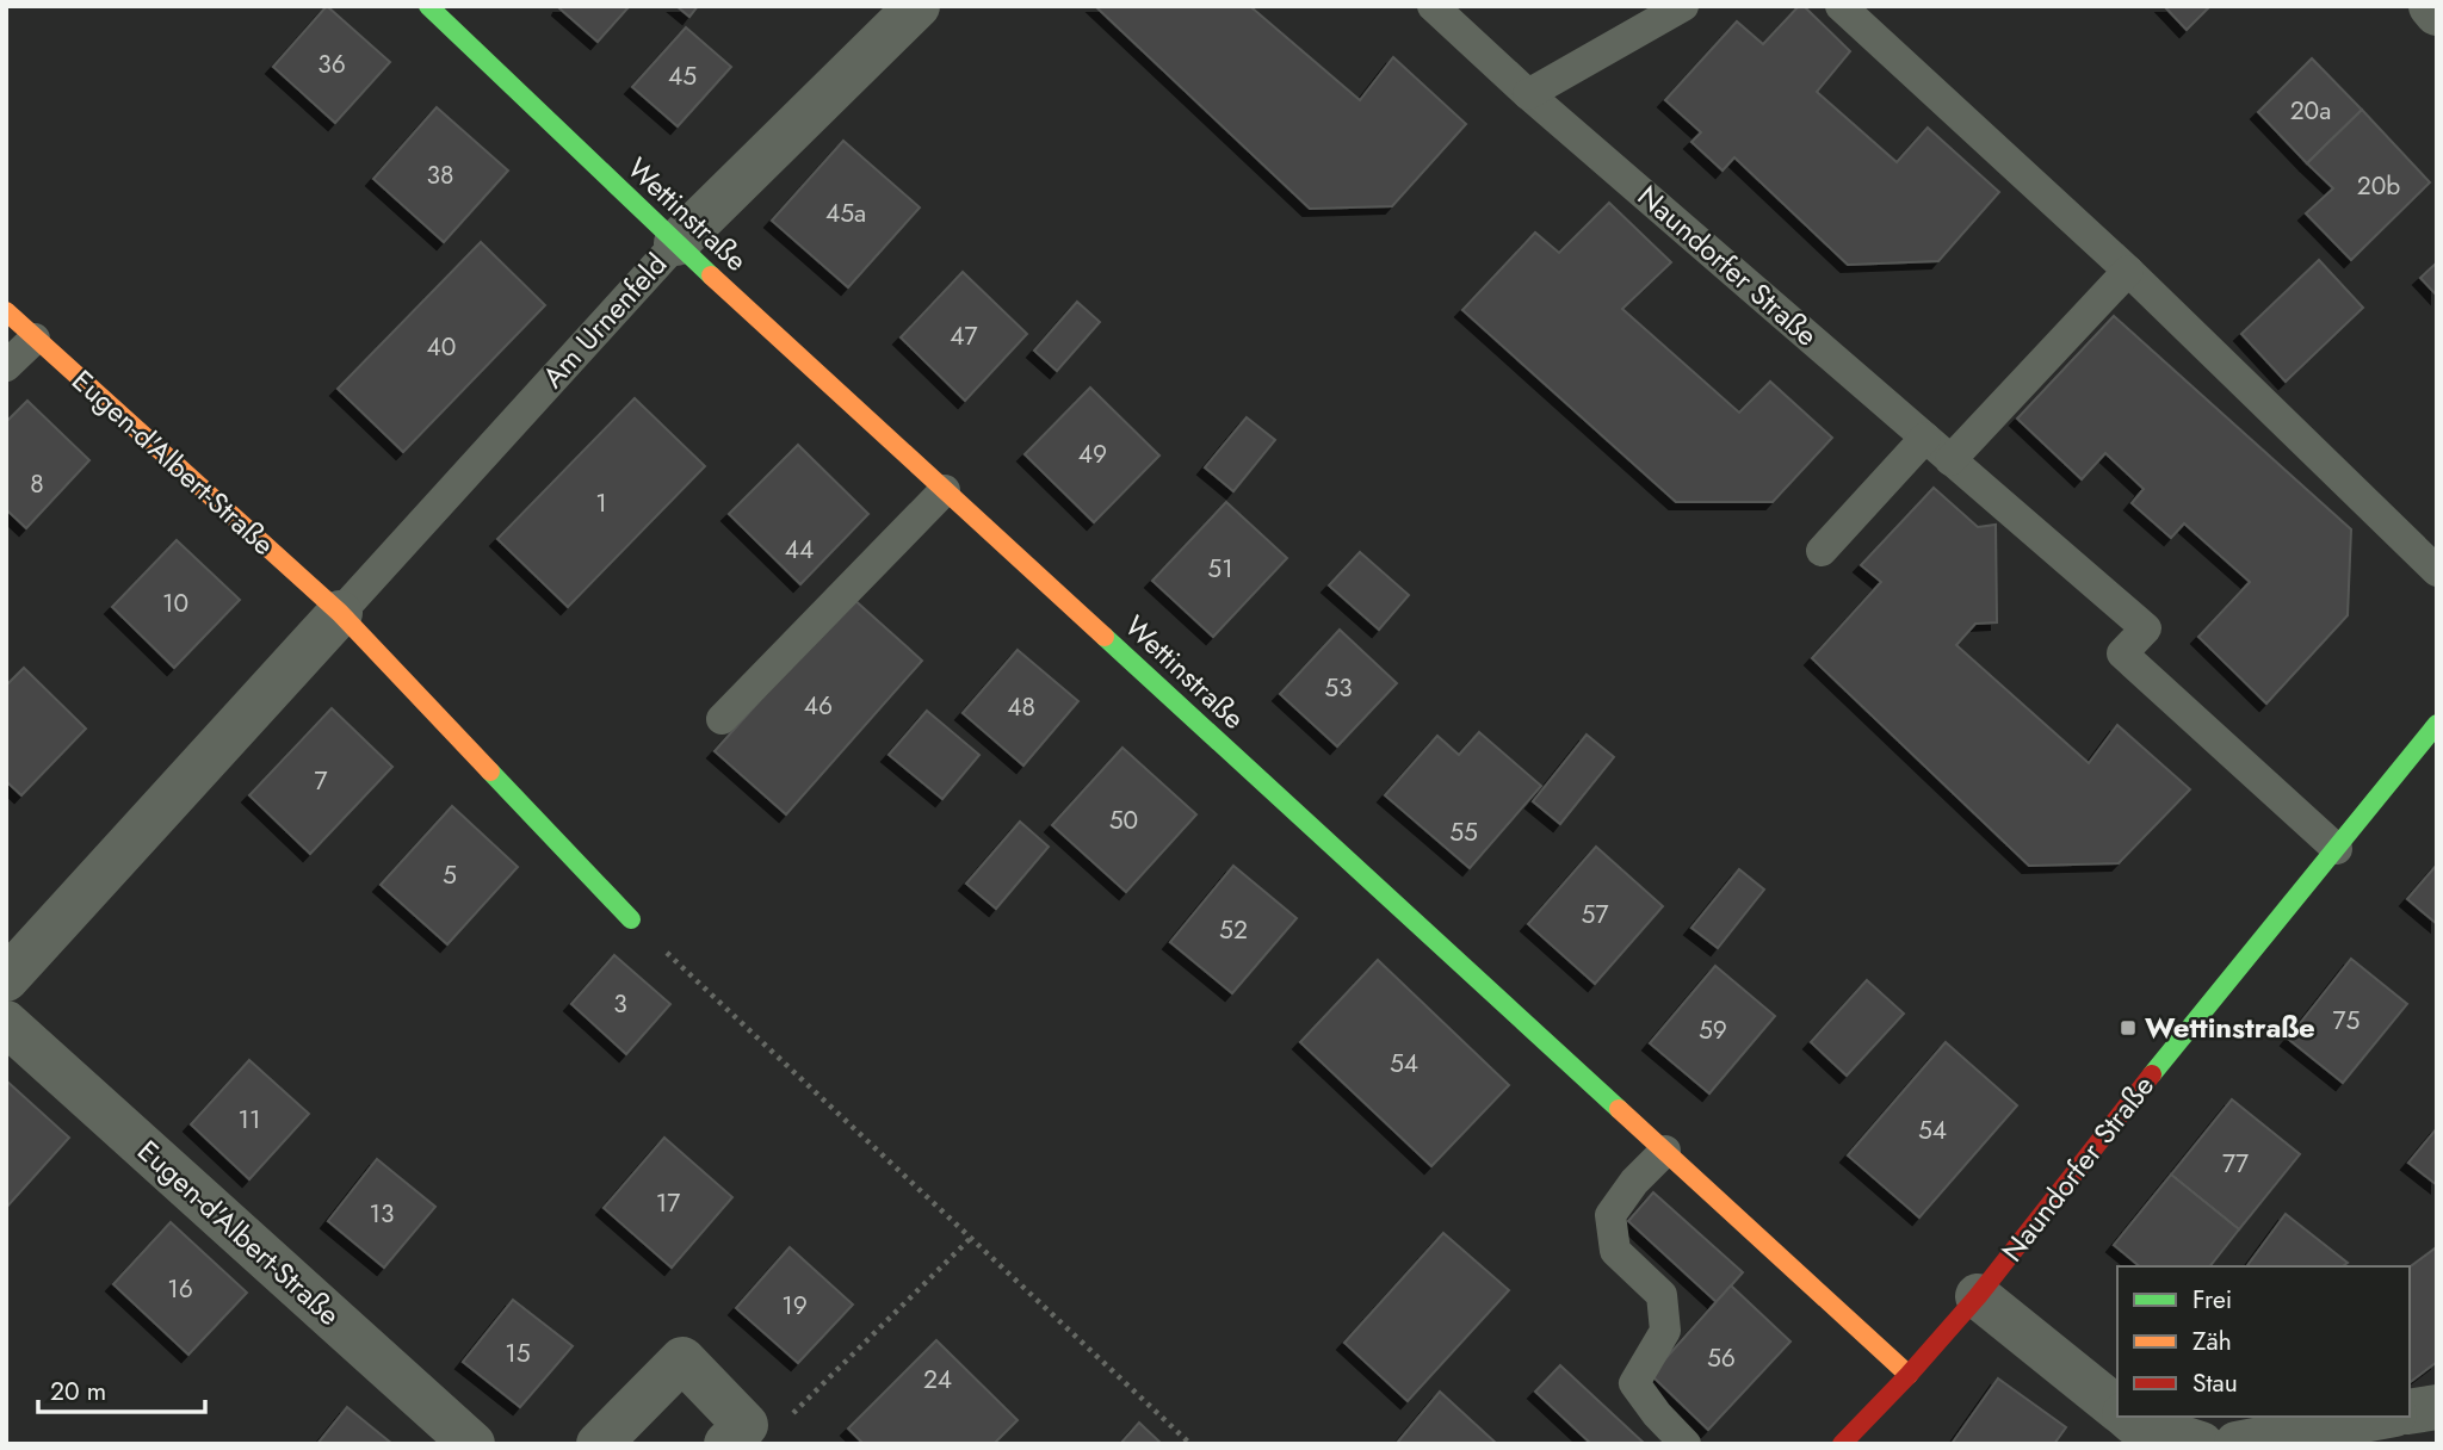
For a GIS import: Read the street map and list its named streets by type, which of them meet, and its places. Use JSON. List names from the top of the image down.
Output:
{
  "streets": {
    "street": [
      "Wettinstraße",
      "Naundorfer Straße",
      "Am Urnenfeld",
      "Eugen-d'Albert-Straße"
    ]
  },
  "crossings": [
    ["Wettinstraße", "Naundorfer Straße"],
    ["Wettinstraße", "Am Urnenfeld"],
    ["Am Urnenfeld", "Eugen-d'Albert-Straße"]
  ],
  "places": {
    "transit": ["Wettinstraße"]
  },
  "house_numbers": [
    "36",
    "45",
    "20a",
    "38",
    "20b",
    "45a",
    "47",
    "40",
    "49",
    "8",
    "1",
    "44",
    "51",
    "10",
    "53",
    "46",
    "48",
    "7",
    "50",
    "55",
    "5",
    "57",
    "52",
    "3",
    "75",
    "59",
    "54",
    "11",
    "54",
    "77",
    "17",
    "13",
    "16",
    "19",
    "15",
    "56",
    "24"
  ],
  "legend": ["Frei", "Zäh", "Stau"],
  "scale_bar": "20 m"
}
